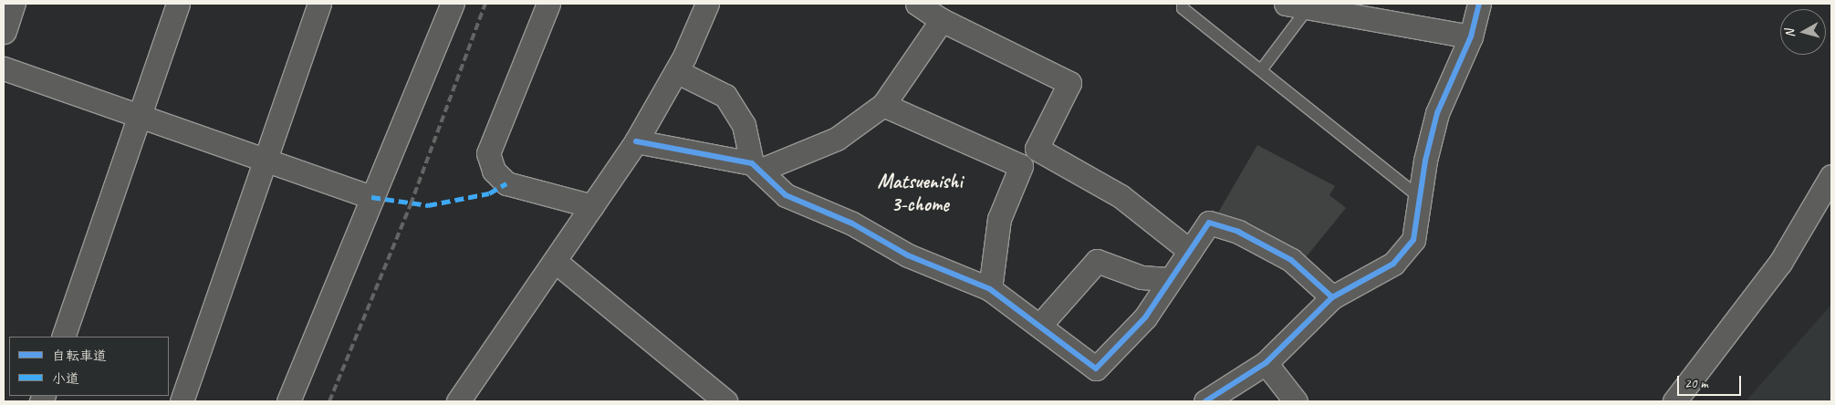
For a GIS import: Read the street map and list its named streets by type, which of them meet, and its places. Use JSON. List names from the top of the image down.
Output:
{
  "districts": ["Matsuenishi 3-chome"],
  "legend": ["自転車道", "小道"],
  "scale_bar": "20 m",
  "north": "left"
}
